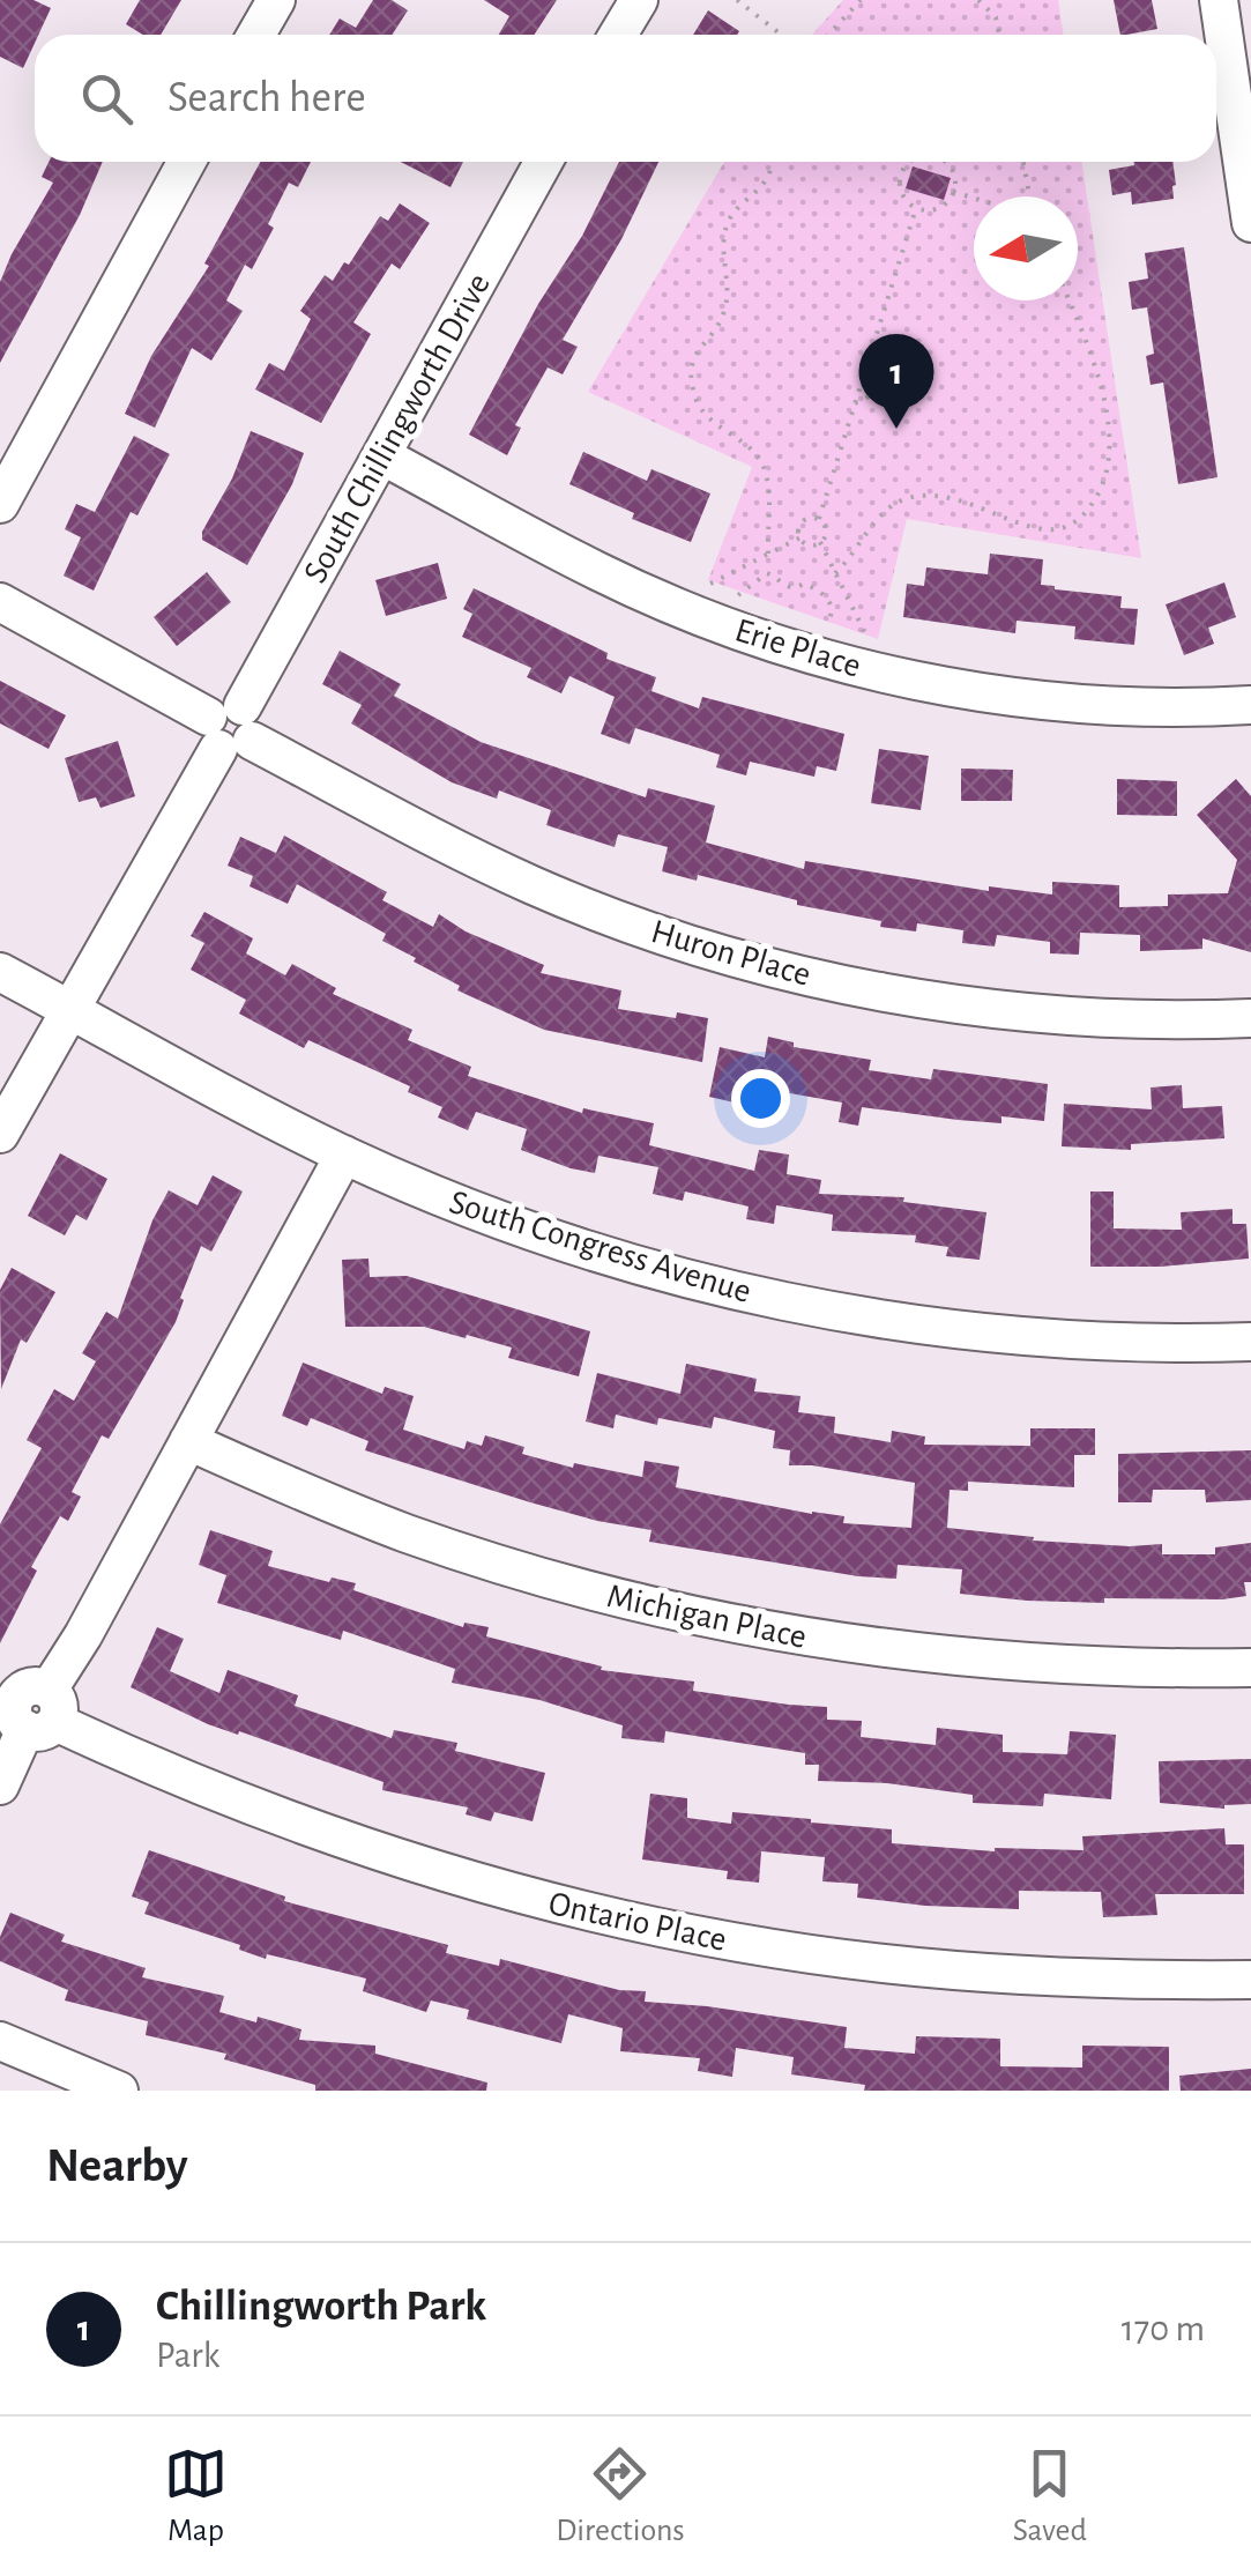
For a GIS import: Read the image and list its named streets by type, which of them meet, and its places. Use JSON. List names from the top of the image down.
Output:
{
  "streets": {
    "street": [
      "South Chillingworth Drive",
      "Erie Place",
      "Huron Place",
      "South Congress Avenue",
      "Michigan Place",
      "Ontario Place"
    ]
  },
  "crossings": [
    ["South Chillingworth Drive", "Erie Place"],
    ["South Chillingworth Drive", "Huron Place"],
    ["South Chillingworth Drive", "South Congress Avenue"]
  ],
  "north": "left",
  "page": {
    "search": "Search here",
    "pins": "1",
    "heading": "Nearby",
    "list": [
      {
        "mark": "1",
        "name": "Chillingworth Park",
        "note": "Park",
        "value": "170 m"
      }
    ],
    "nav": ["Map", "Directions", "Saved"]
  }
}
